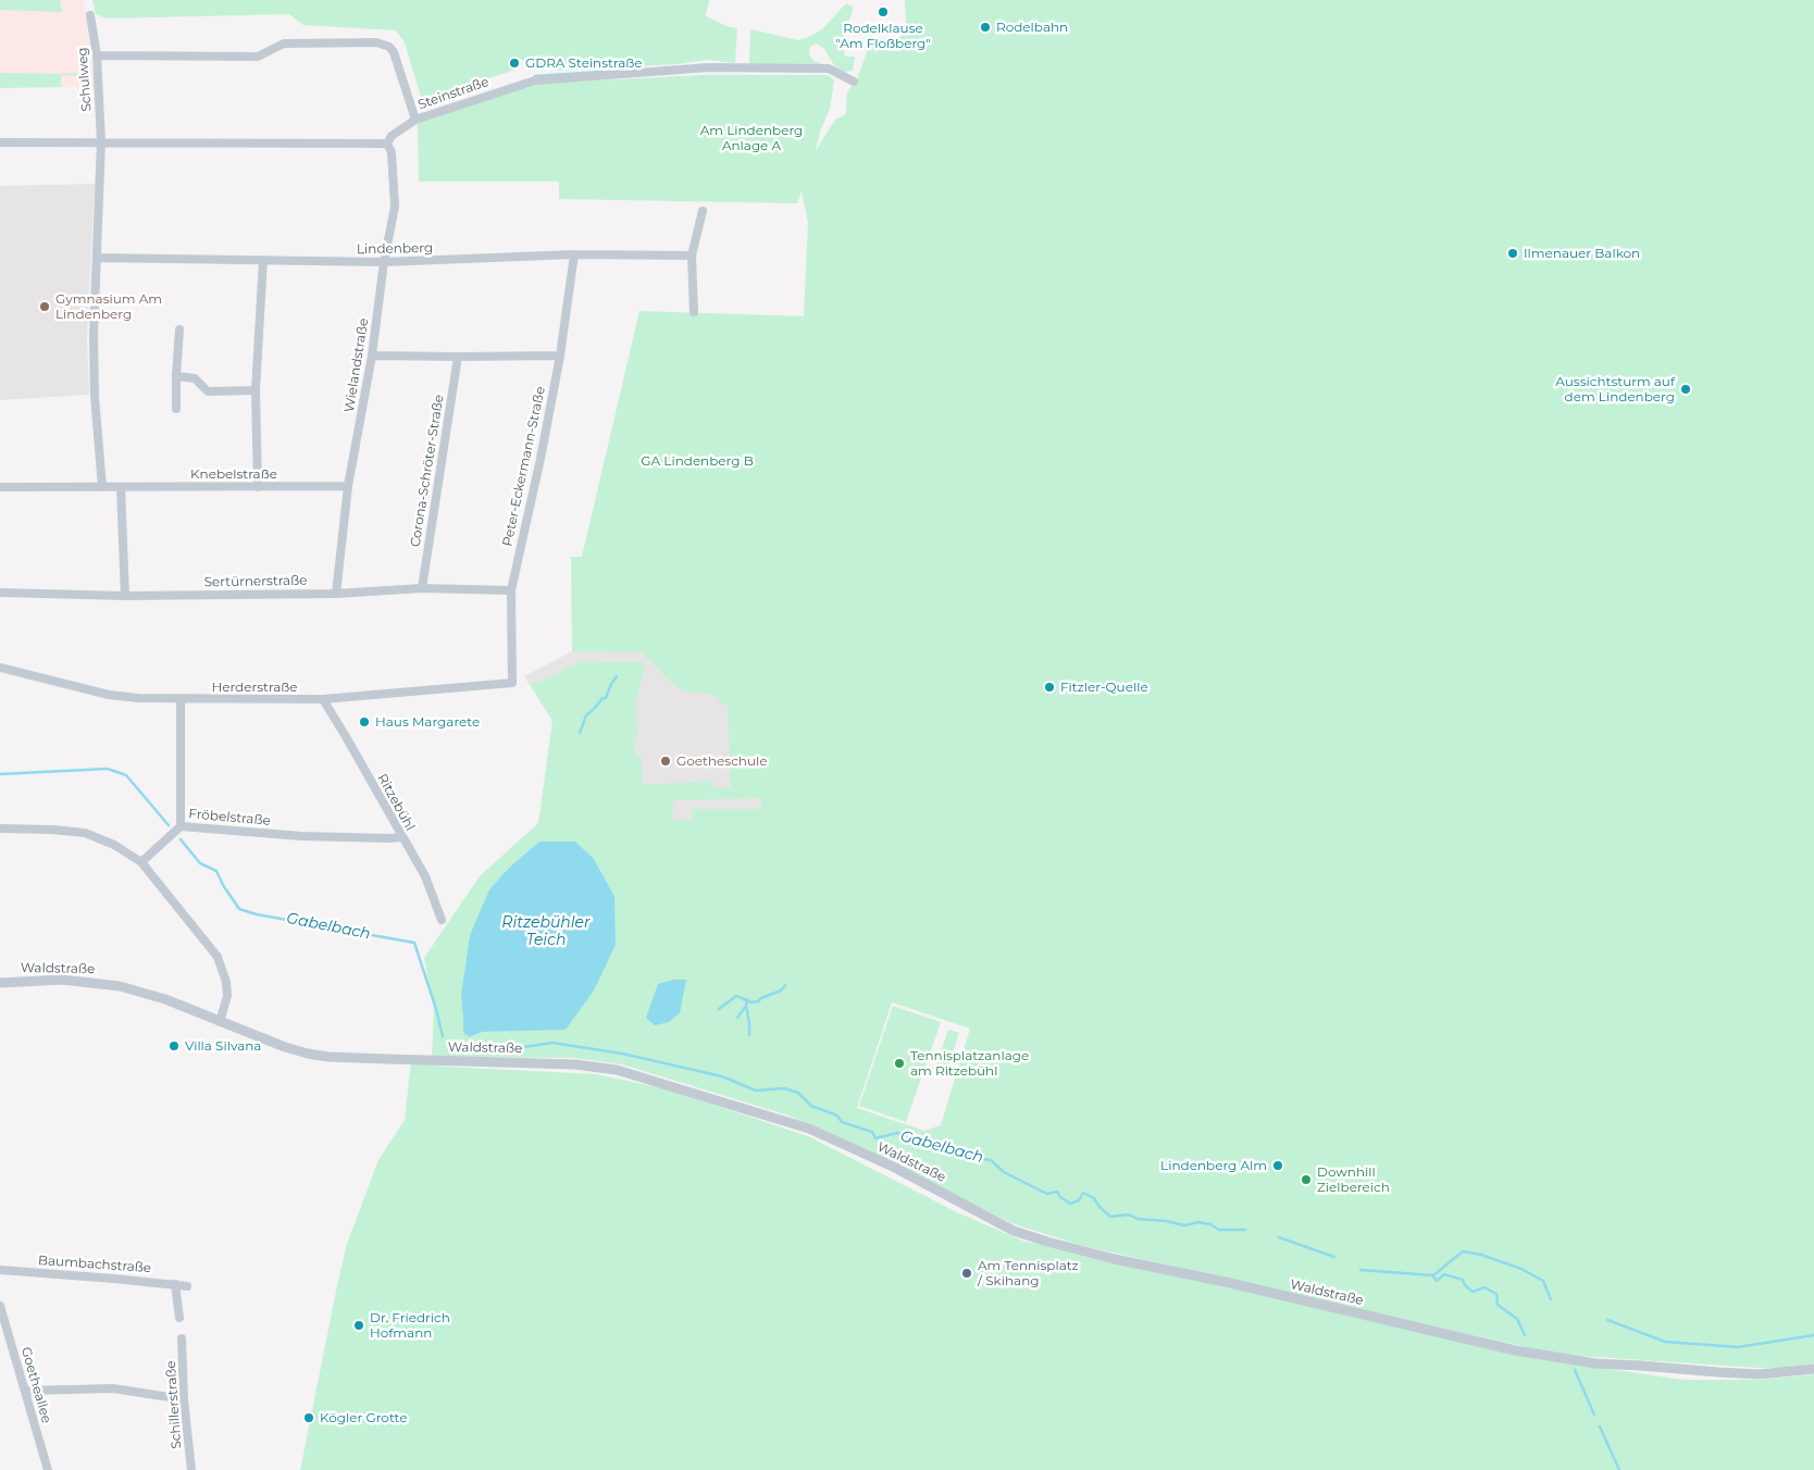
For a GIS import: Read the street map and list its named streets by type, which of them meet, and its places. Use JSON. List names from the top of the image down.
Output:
{
  "streets": {
    "street": [
      "Schulweg",
      "Steinstraße",
      "Lindenberg",
      "Wielandstraße",
      "Peter-Eckermann-Straße",
      "Corona-Schröter-Straße",
      "Knebelstraße",
      "Sertürnerstraße",
      "Herderstraße",
      "Ritzebühl",
      "Fröbelstraße",
      "Waldstraße",
      "Baumbachstraße",
      "Goetheallee",
      "Schillerstraße"
    ]
  },
  "crossings": [
    ["Schulweg", "Lindenberg"],
    ["Schulweg", "Knebelstraße"],
    ["Steinstraße", "Wielandstraße"],
    ["Lindenberg", "Wielandstraße"],
    ["Lindenberg", "Peter-Eckermann-Straße"],
    ["Wielandstraße", "Knebelstraße"],
    ["Wielandstraße", "Sertürnerstraße"],
    ["Peter-Eckermann-Straße", "Sertürnerstraße"],
    ["Peter-Eckermann-Straße", "Herderstraße"],
    ["Corona-Schröter-Straße", "Sertürnerstraße"],
    ["Herderstraße", "Ritzebühl"],
    ["Herderstraße", "Fröbelstraße"],
    ["Ritzebühl", "Fröbelstraße"]
  ],
  "water": ["Ritzebühler Teich", "Gabelbach"],
  "parks": ["Am Lindenberg Anlage A", "GA Lindenberg B"],
  "places": [
    "Rodelklause \"Am Floßberg\"",
    "Rodelbahn",
    "GDRA Steinstraße",
    "Ilmenauer Balkon",
    "Gymnasium Am Lindenberg",
    "Aussichtsturm auf dem Lindenberg",
    "Fitzler-Quelle",
    "Haus Margarete",
    "Goetheschule",
    "Villa Silvana",
    "Tennisplatzanlage am Ritzebühl",
    "Lindenberg Alm",
    "Downhill Zielbereich",
    "Am Tennisplatz / Skihang",
    "Dr. Friedrich Hofmann",
    "Kögler Grotte"
  ]
}
